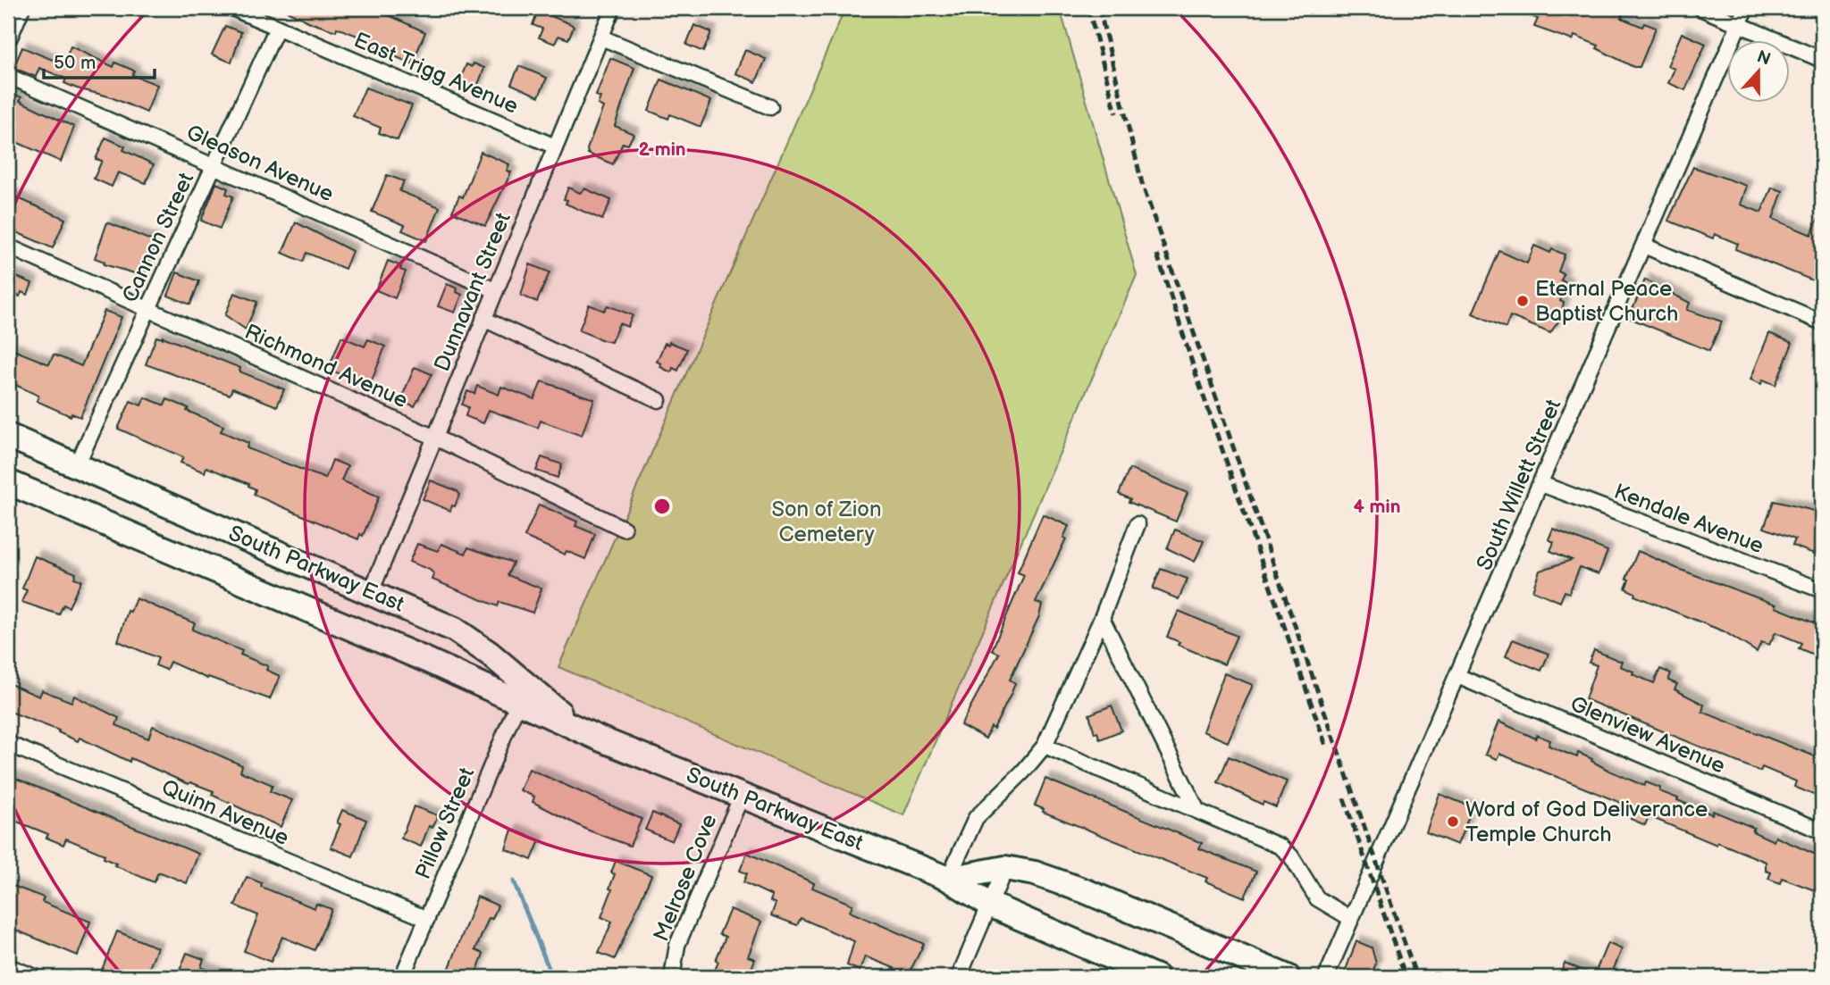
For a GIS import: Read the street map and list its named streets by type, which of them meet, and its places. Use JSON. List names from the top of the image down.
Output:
{
  "streets": {
    "main road": ["South Parkway East"],
    "street": [
      "East Trigg Avenue",
      "Gleason Avenue",
      "Cannon Street",
      "Dunnavant Street",
      "Richmond Avenue",
      "South Willett Street",
      "Kendale Avenue",
      "Glenview Avenue",
      "Quinn Avenue",
      "Pillow Street",
      "Melrose Cove"
    ]
  },
  "crossings": [
    ["East Trigg Avenue", "Cannon Street"],
    ["East Trigg Avenue", "Dunnavant Street"],
    ["Gleason Avenue", "Cannon Street"],
    ["Gleason Avenue", "Dunnavant Street"],
    ["Cannon Street", "Richmond Avenue"],
    ["Cannon Street", "South Parkway East"],
    ["Dunnavant Street", "Richmond Avenue"],
    ["Dunnavant Street", "South Parkway East"],
    ["South Willett Street", "Kendale Avenue"],
    ["South Willett Street", "Glenview Avenue"],
    ["South Parkway East", "Pillow Street"],
    ["South Parkway East", "Melrose Cove"],
    ["Quinn Avenue", "Pillow Street"]
  ],
  "parks": ["Son of Zion Cemetery"],
  "places": ["Eternal Peace Baptist Church", "Word of God Deliverance Temple Church"],
  "scale_bar": "50 m",
  "north": "top",
  "rings": ["2 min", "4 min"]
}
